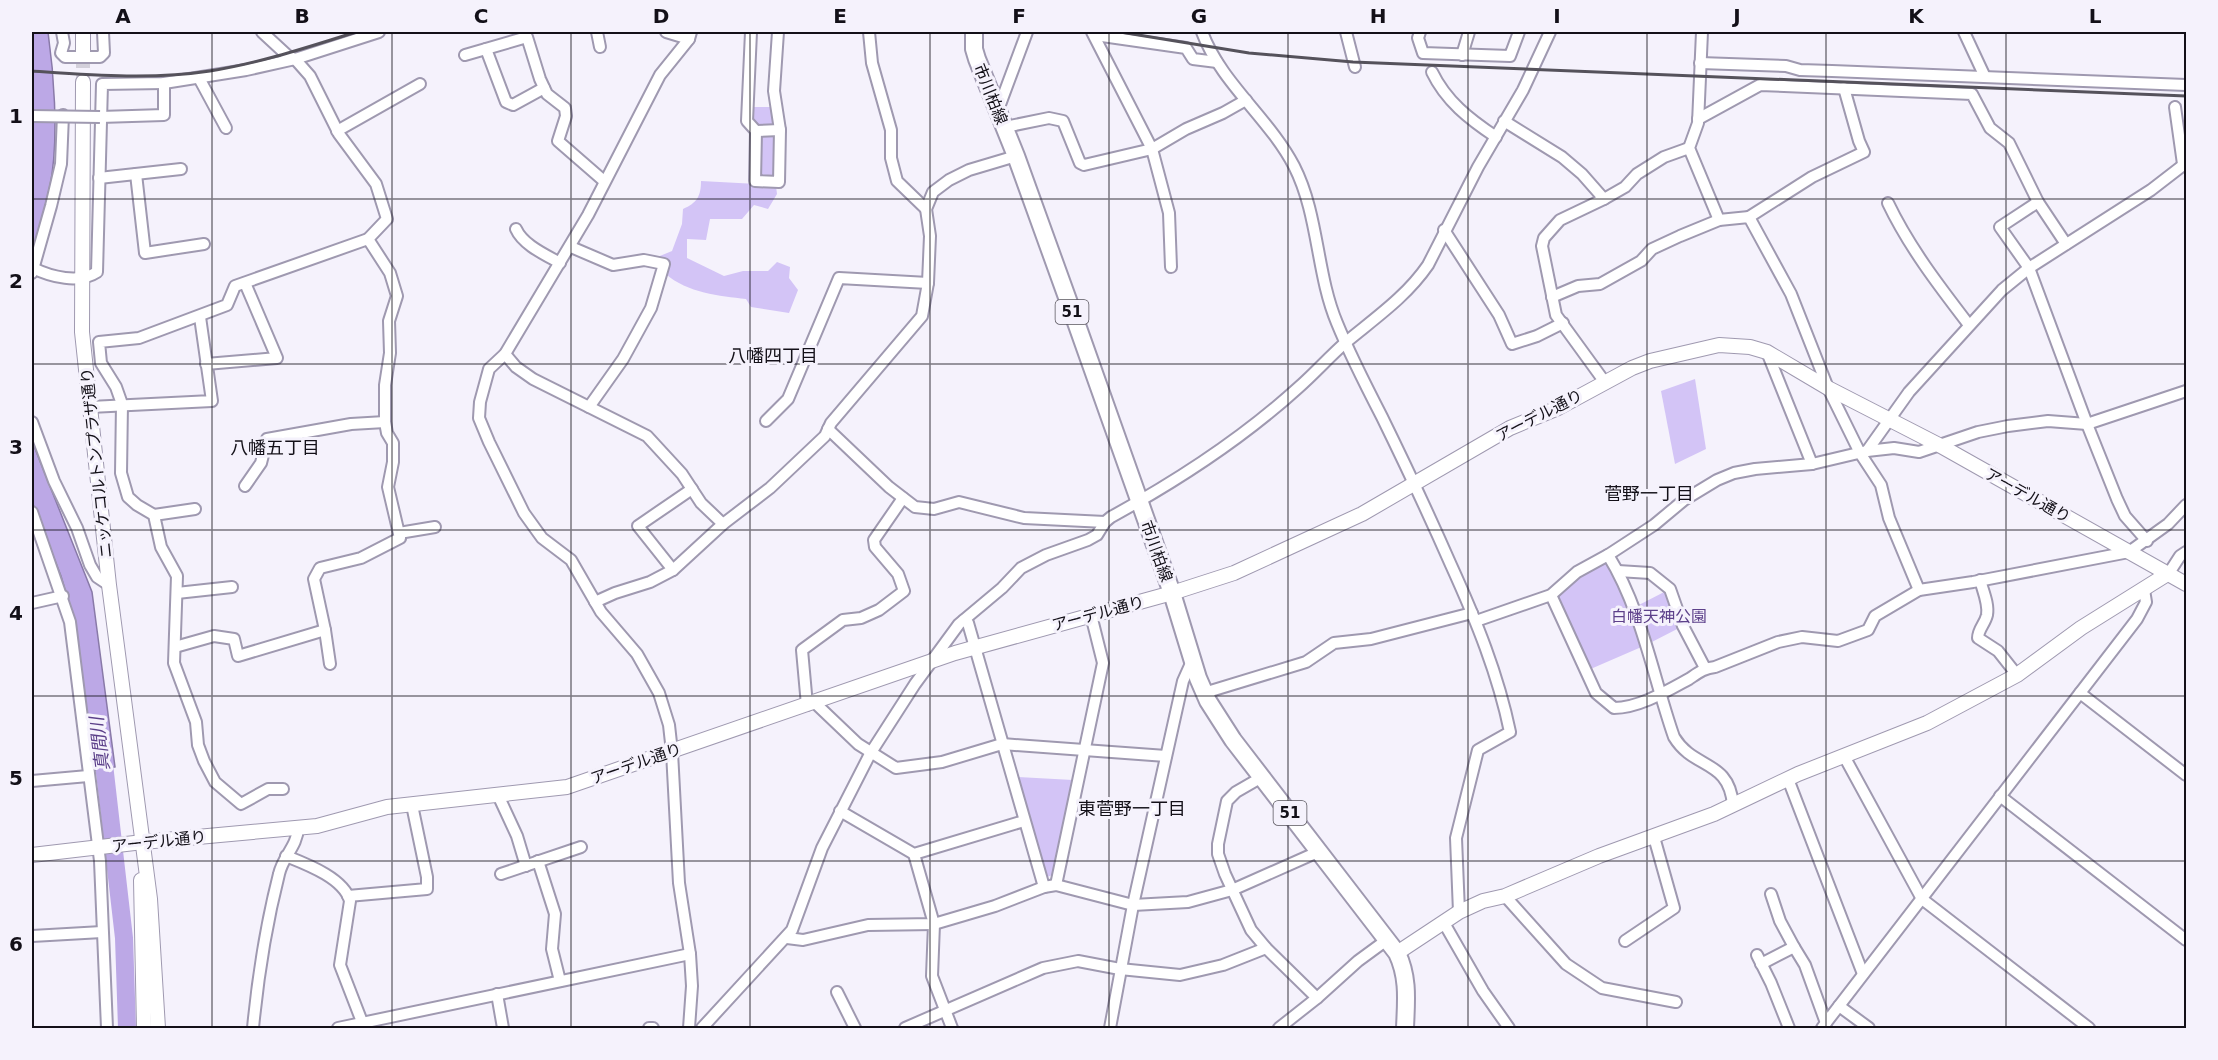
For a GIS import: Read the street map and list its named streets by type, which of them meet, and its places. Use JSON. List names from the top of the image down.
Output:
{
  "streets": {
    "main road": ["市川柏線", "51"],
    "street": ["アーデル通り", "ニッケコルトンプラザ通り"]
  },
  "crossings": [
    ["市川柏線", "アーデル通り"],
    ["アーデル通り", "ニッケコルトンプラザ通り"]
  ],
  "districts": [
    "八幡四丁目",
    "八幡五丁目",
    "菅野一丁目",
    "東菅野一丁目"
  ],
  "water": ["真間川"],
  "parks": ["白幡天神公園"],
  "grid": {
    "columns": [
      "A",
      "B",
      "C",
      "D",
      "E",
      "F",
      "G",
      "H",
      "I",
      "J",
      "K",
      "L"
    ],
    "rows": [
      "1",
      "2",
      "3",
      "4",
      "5",
      "6"
    ]
  }
}
